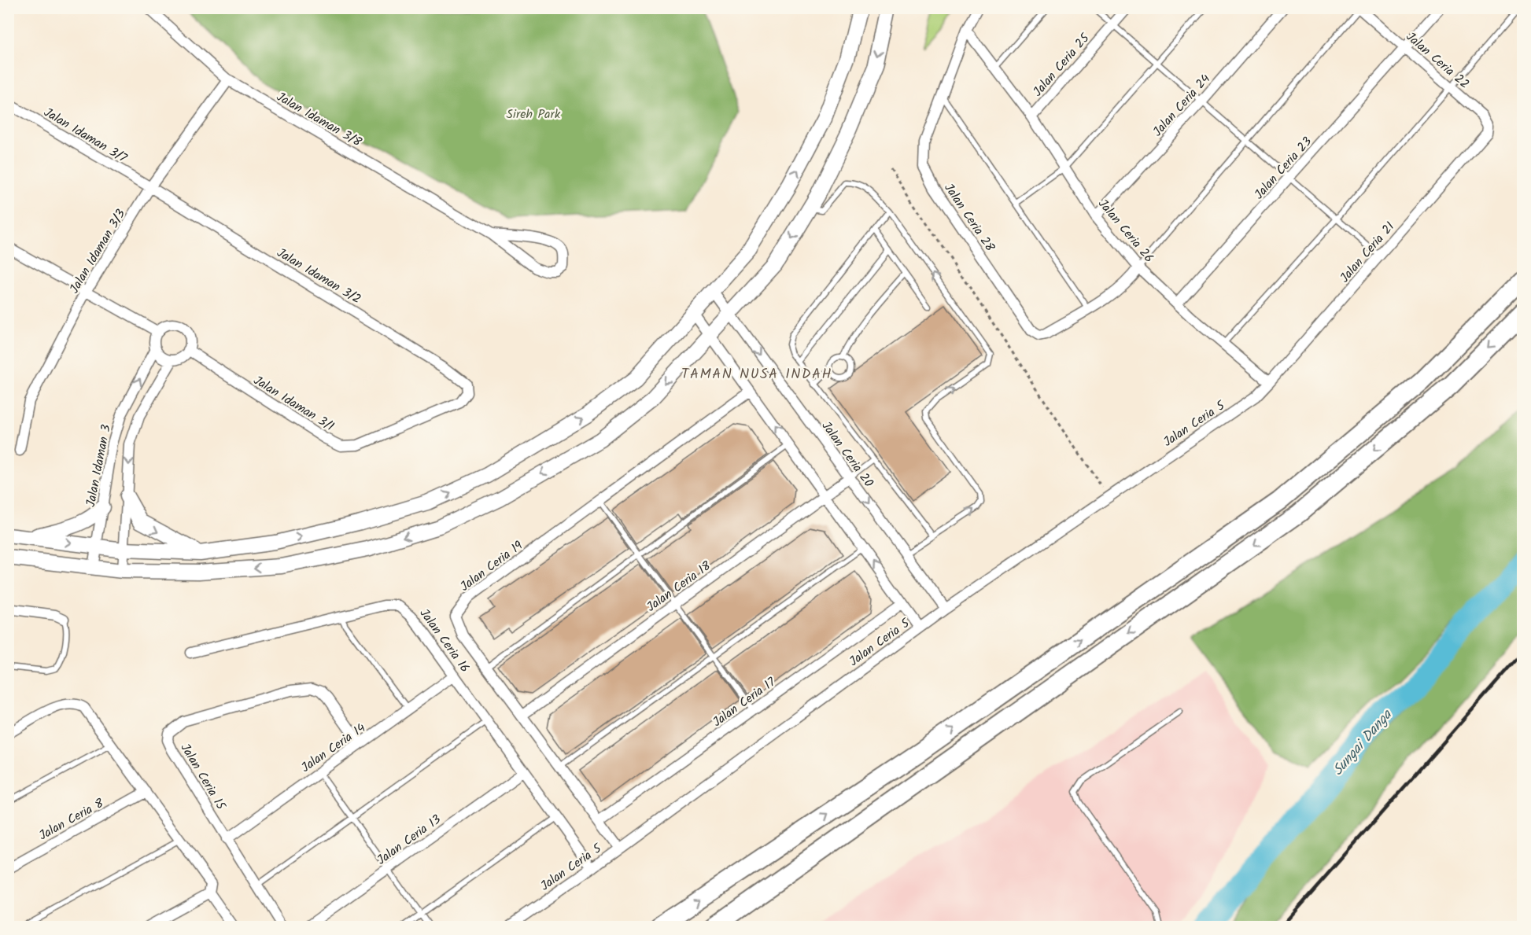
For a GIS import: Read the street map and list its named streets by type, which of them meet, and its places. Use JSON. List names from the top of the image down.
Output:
{
  "streets": {
    "street": [
      "Jalan Ceria 22",
      "Jalan Ceria 25",
      "Jalan Ceria 24",
      "Jalan Idaman 3/8",
      "Jalan Idaman 3/7",
      "Jalan Ceria 23",
      "Jalan Ceria 28",
      "Jalan Ceria 26",
      "Jalan Idaman 3/3",
      "Jalan Ceria 21",
      "Jalan Idaman 3/2",
      "Jalan Idaman 3/1",
      "Jalan Ceria 5",
      "Jalan Ceria 20",
      "Jalan Idaman 3",
      "Jalan Ceria 19",
      "Jalan Ceria 18",
      "Jalan Ceria 16",
      "Jalan Ceria 17",
      "Jalan Ceria 14",
      "Jalan Ceria 15",
      "Jalan Ceria 8",
      "Jalan Ceria 13"
    ]
  },
  "crossings": [
    ["Jalan Ceria 22", "Jalan Ceria 23"],
    ["Jalan Ceria 22", "Jalan Ceria 21"],
    ["Jalan Ceria 25", "Jalan Ceria 26"],
    ["Jalan Ceria 24", "Jalan Ceria 26"],
    ["Jalan Idaman 3/8", "Jalan Idaman 3/3"],
    ["Jalan Idaman 3/7", "Jalan Idaman 3/3"],
    ["Jalan Idaman 3/7", "Jalan Idaman 3/2"],
    ["Jalan Ceria 23", "Jalan Ceria 26"],
    ["Jalan Ceria 28", "Jalan Ceria 26"],
    ["Jalan Ceria 26", "Jalan Ceria 21"],
    ["Jalan Ceria 26", "Jalan Ceria 5"],
    ["Jalan Idaman 3/3", "Jalan Idaman 3/2"],
    ["Jalan Ceria 21", "Jalan Ceria 5"],
    ["Jalan Idaman 3/2", "Jalan Idaman 3/1"],
    ["Jalan Idaman 3/1", "Jalan Idaman 3"],
    ["Jalan Ceria 5", "Jalan Ceria 20"],
    ["Jalan Ceria 5", "Jalan Ceria 19"],
    ["Jalan Ceria 5", "Jalan Ceria 16"],
    ["Jalan Ceria 20", "Jalan Ceria 18"],
    ["Jalan Ceria 19", "Jalan Ceria 18"],
    ["Jalan Ceria 19", "Jalan Ceria 17"],
    ["Jalan Ceria 16", "Jalan Ceria 14"],
    ["Jalan Ceria 16", "Jalan Ceria 13"],
    ["Jalan Ceria 14", "Jalan Ceria 15"]
  ],
  "districts": ["TAMAN NUSA INDAH"],
  "water": ["Sungai Danga"],
  "parks": ["Sireh Park"]
}
